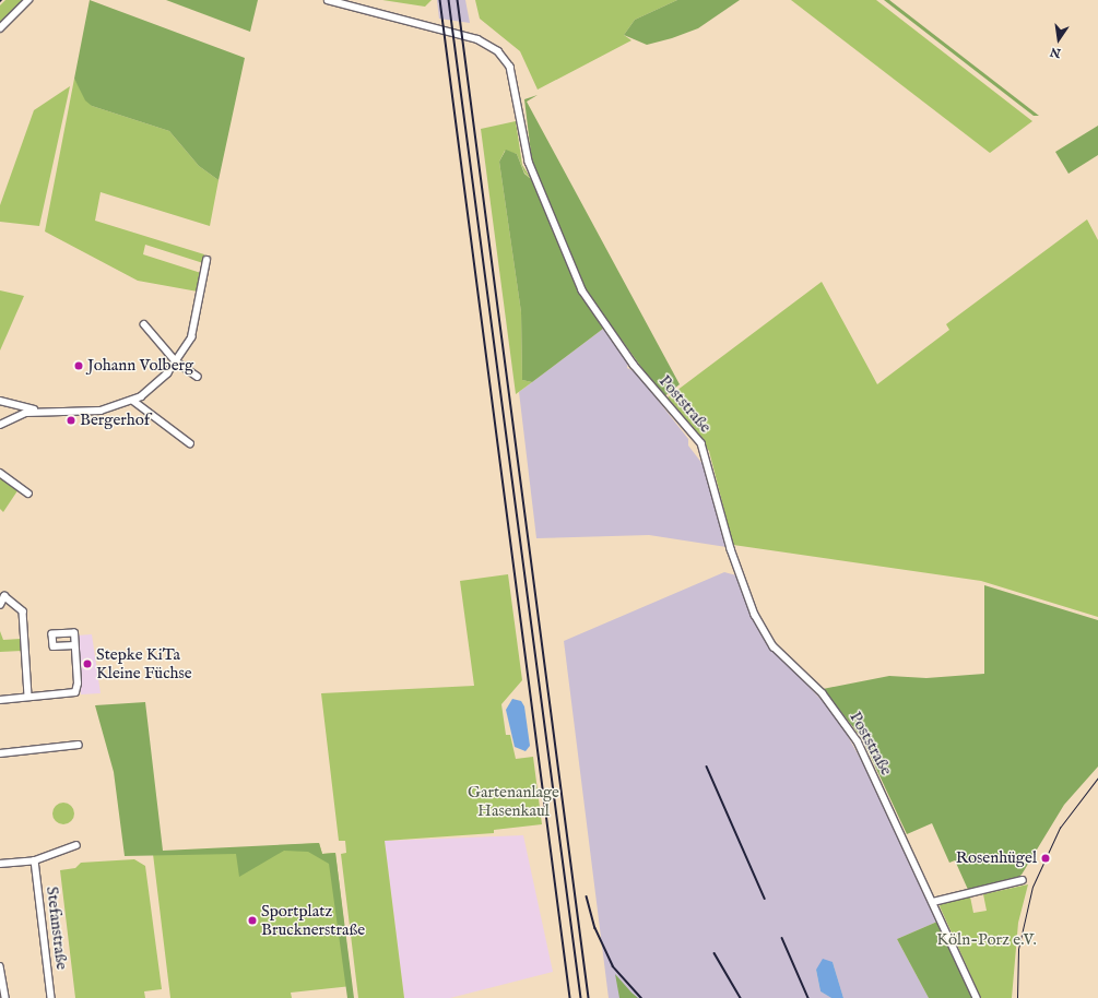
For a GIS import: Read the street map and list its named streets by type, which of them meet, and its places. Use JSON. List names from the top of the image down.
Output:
{
  "streets": {
    "street": ["Poststraße", "Stefanstraße"]
  },
  "parks": ["Gartenanlage Hasenkaul", "Köln-Porz e.V."],
  "places": [
    "Johann Volberg",
    "Bergerhof",
    "Stepke KiTa Kleine Füchse",
    "Rosenhügel",
    "Sportplatz Brucknerstraße"
  ],
  "north": "bottom"
}
